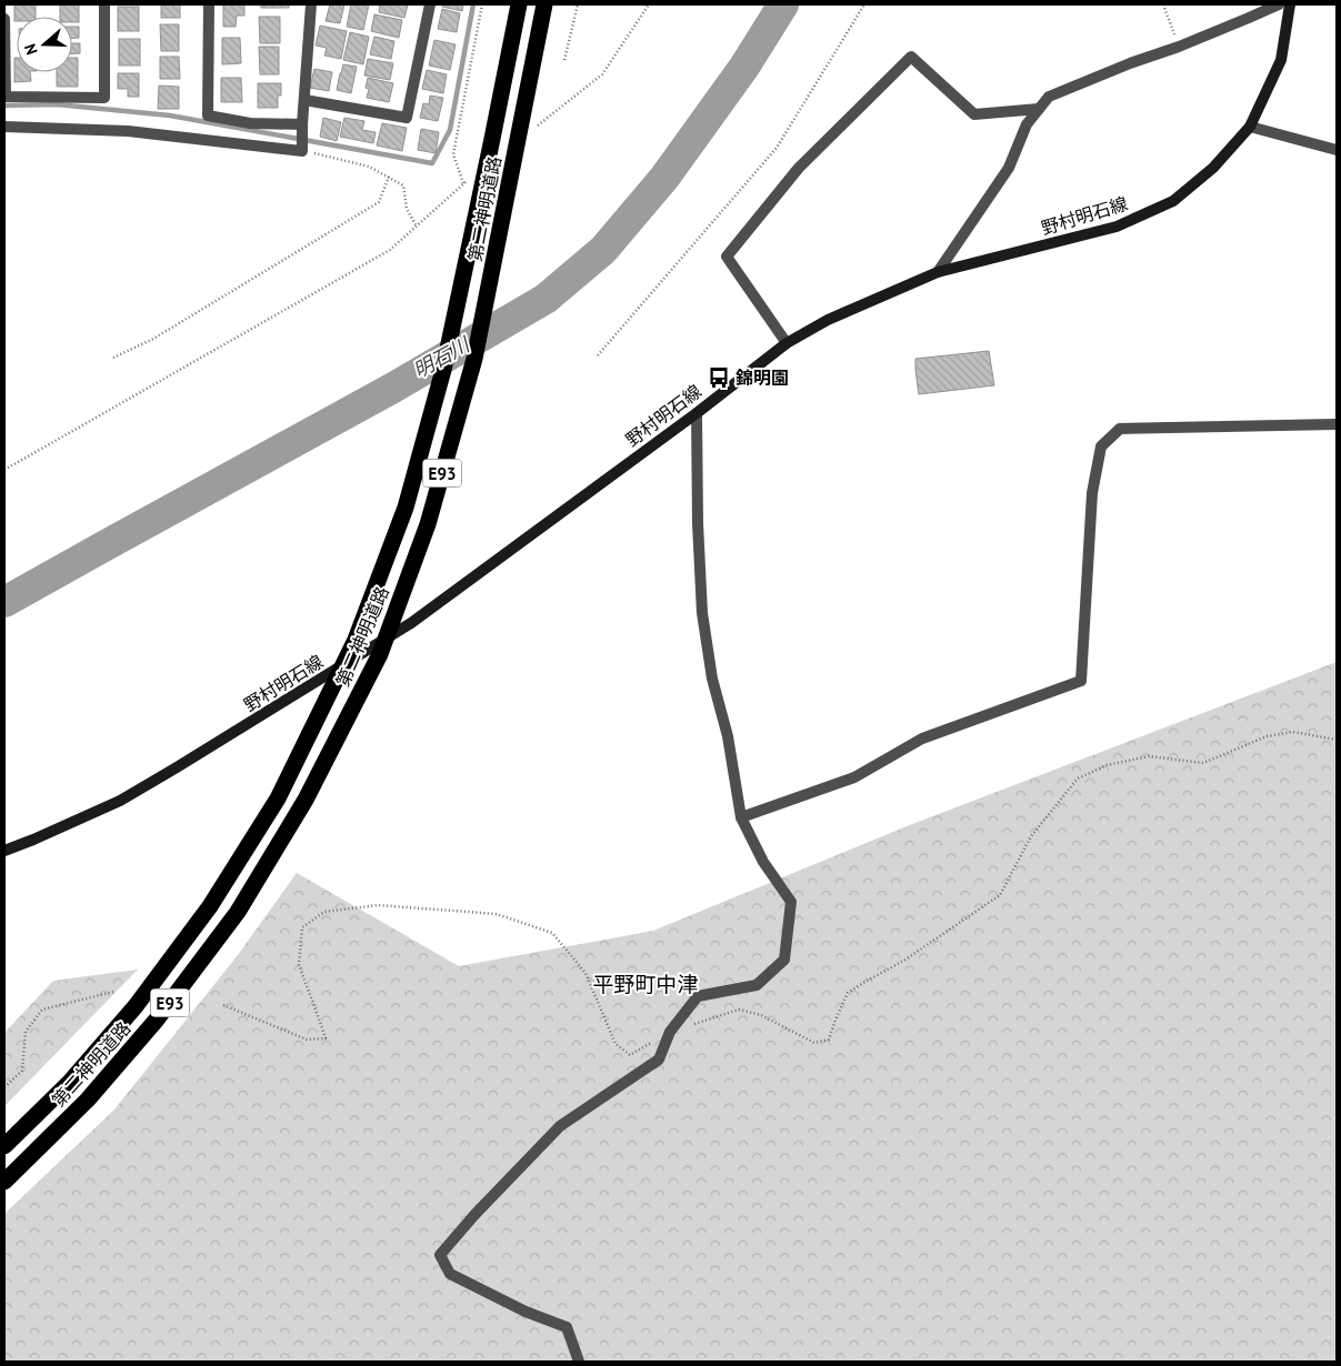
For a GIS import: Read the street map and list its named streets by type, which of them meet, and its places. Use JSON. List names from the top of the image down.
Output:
{
  "streets": {
    "highway": ["第二神明道路", "E93"],
    "main road": ["野村明石線"]
  },
  "districts": ["平野町中津"],
  "water": ["明石川"],
  "places": {
    "bus stop": ["錦明園"]
  },
  "north": "left"
}
